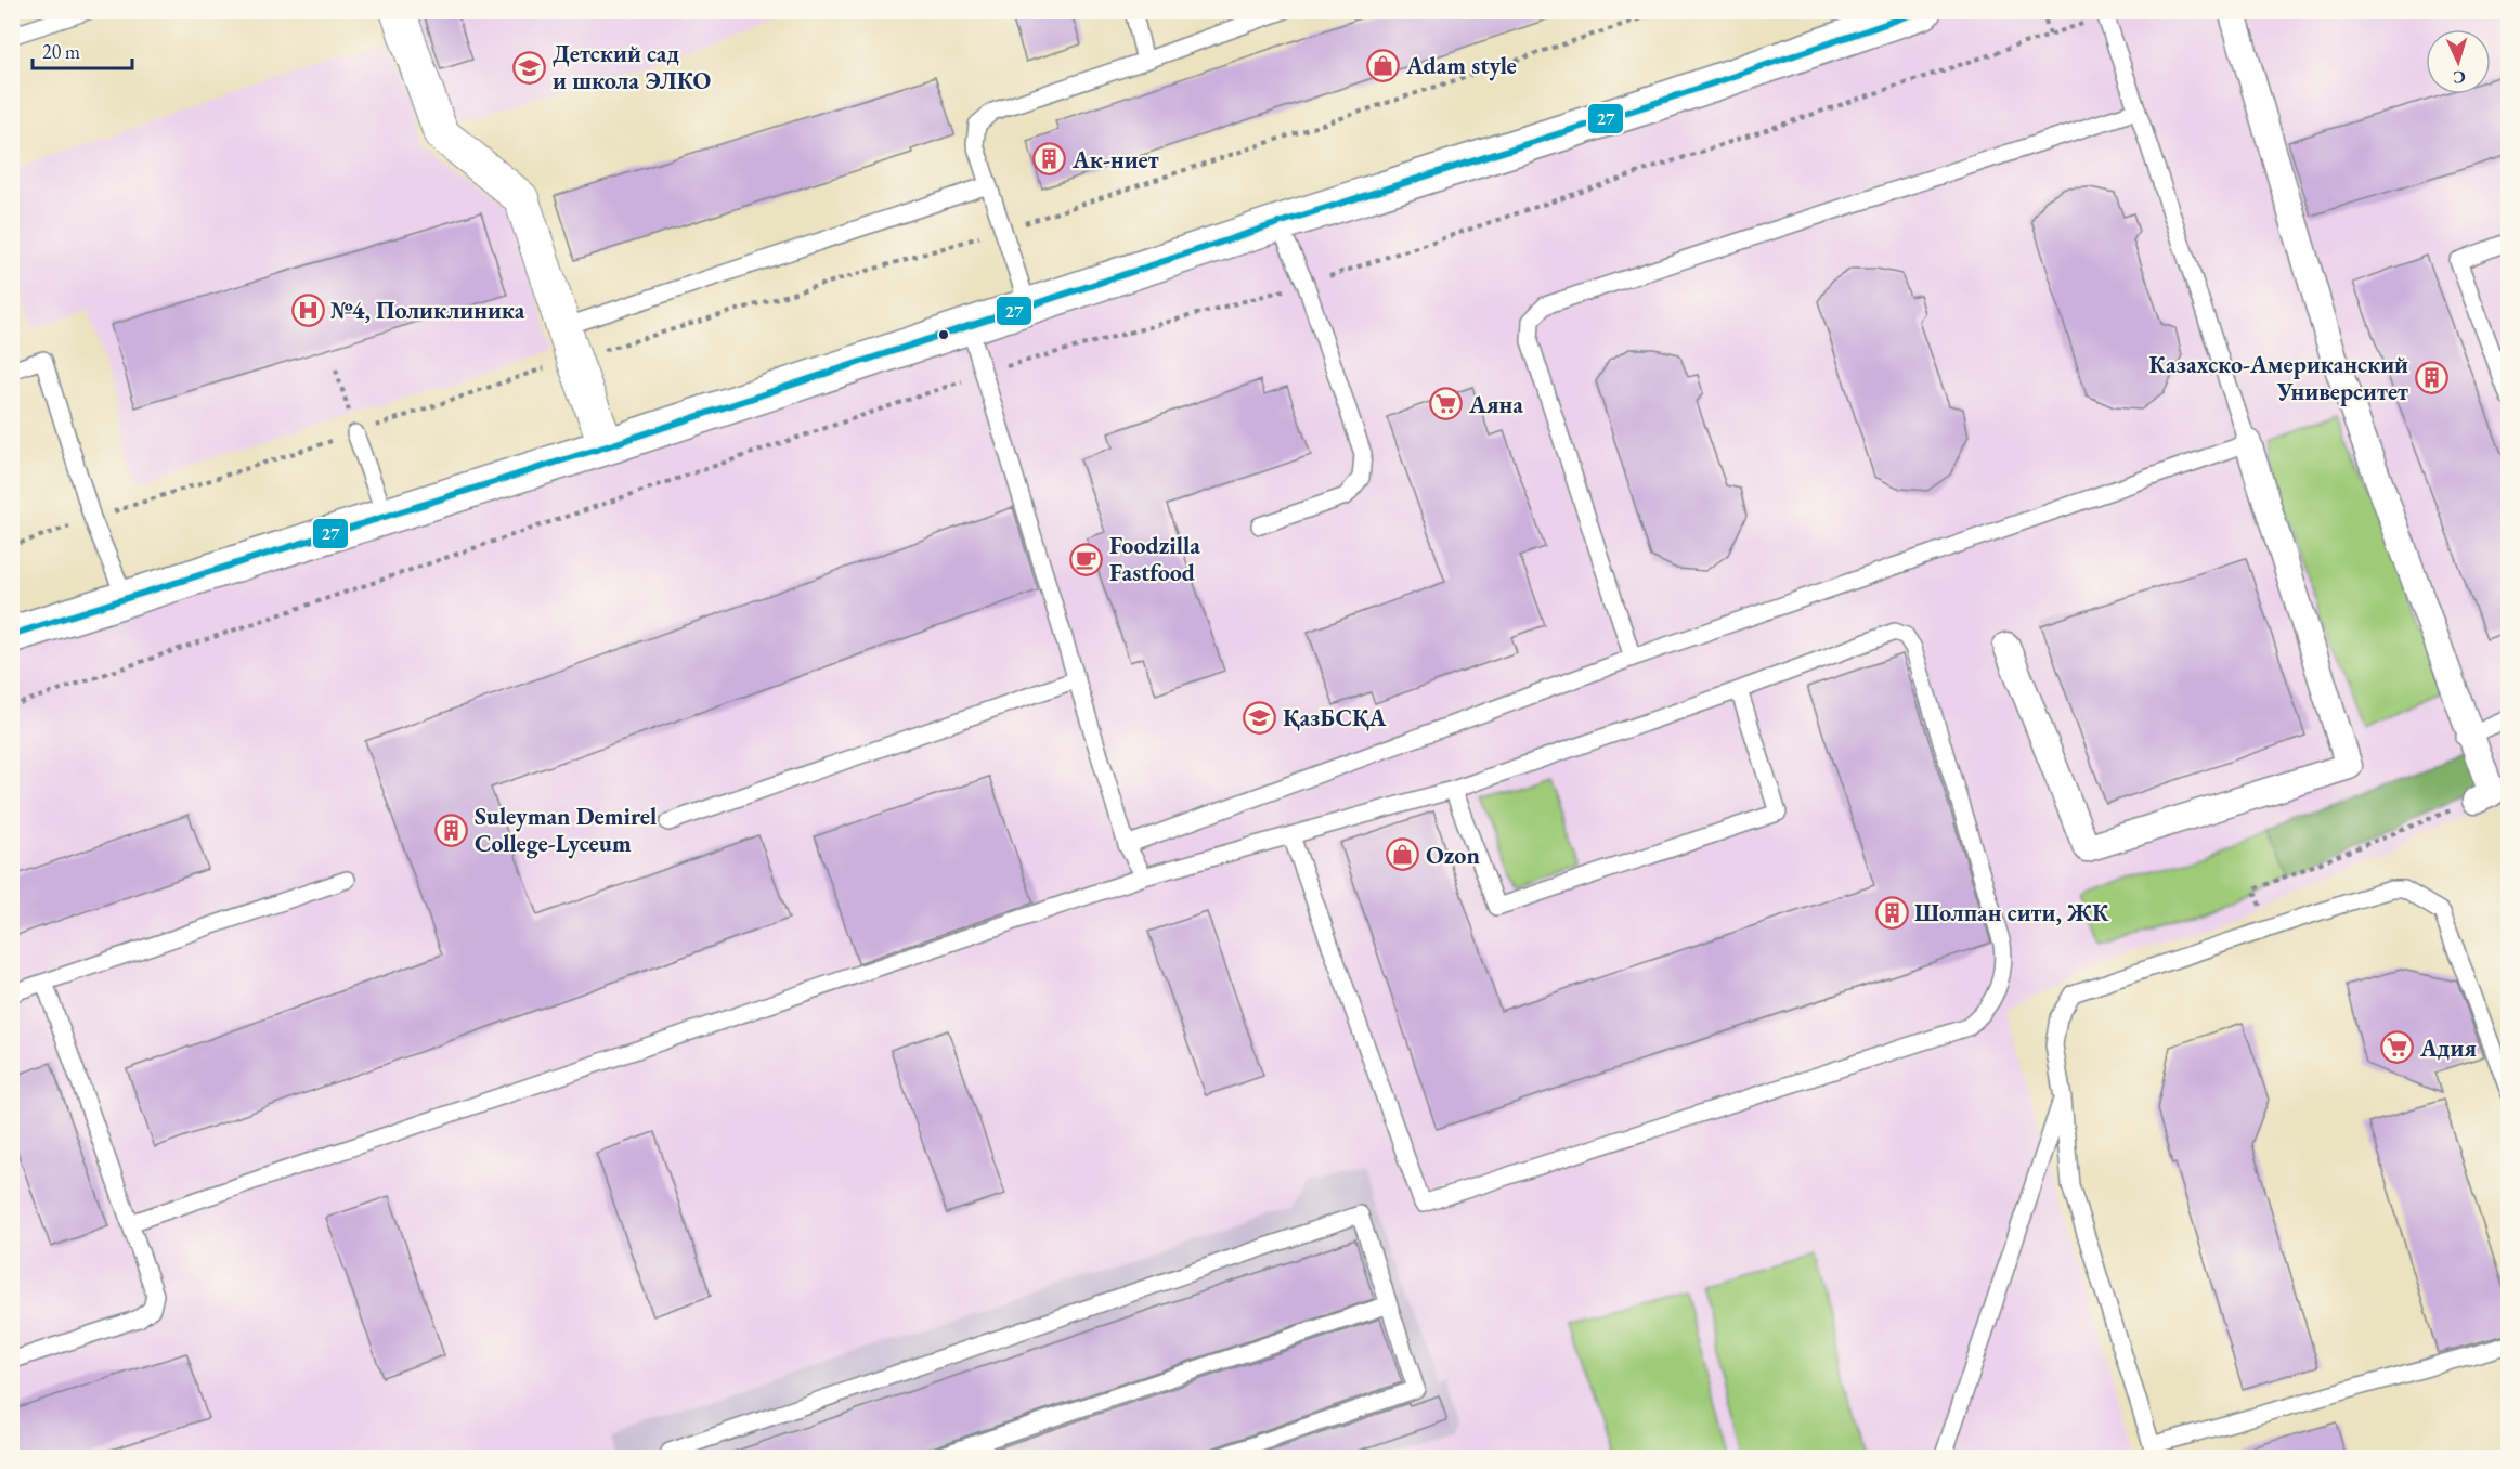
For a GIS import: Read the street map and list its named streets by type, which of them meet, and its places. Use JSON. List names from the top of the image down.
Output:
{
  "places": {
    "shop": ["Adam style", "Ozon"],
    "school or university": ["Детский сад и школа ЭЛКО", "ҚазБСҚА"],
    "building": [
      "Ак-ниет",
      "Казахско-Американский Университет",
      "Suleyman Demirel College-Lyceum",
      "Шолпан сити, ЖК"
    ],
    "hospital": ["№4, Поликлиника"],
    "supermarket": ["Аяна", "Адия"],
    "cafe": ["Foodzilla Fastfood"]
  },
  "lines": ["transit line 27"],
  "scale_bar": "20 m",
  "north": "bottom"
}
